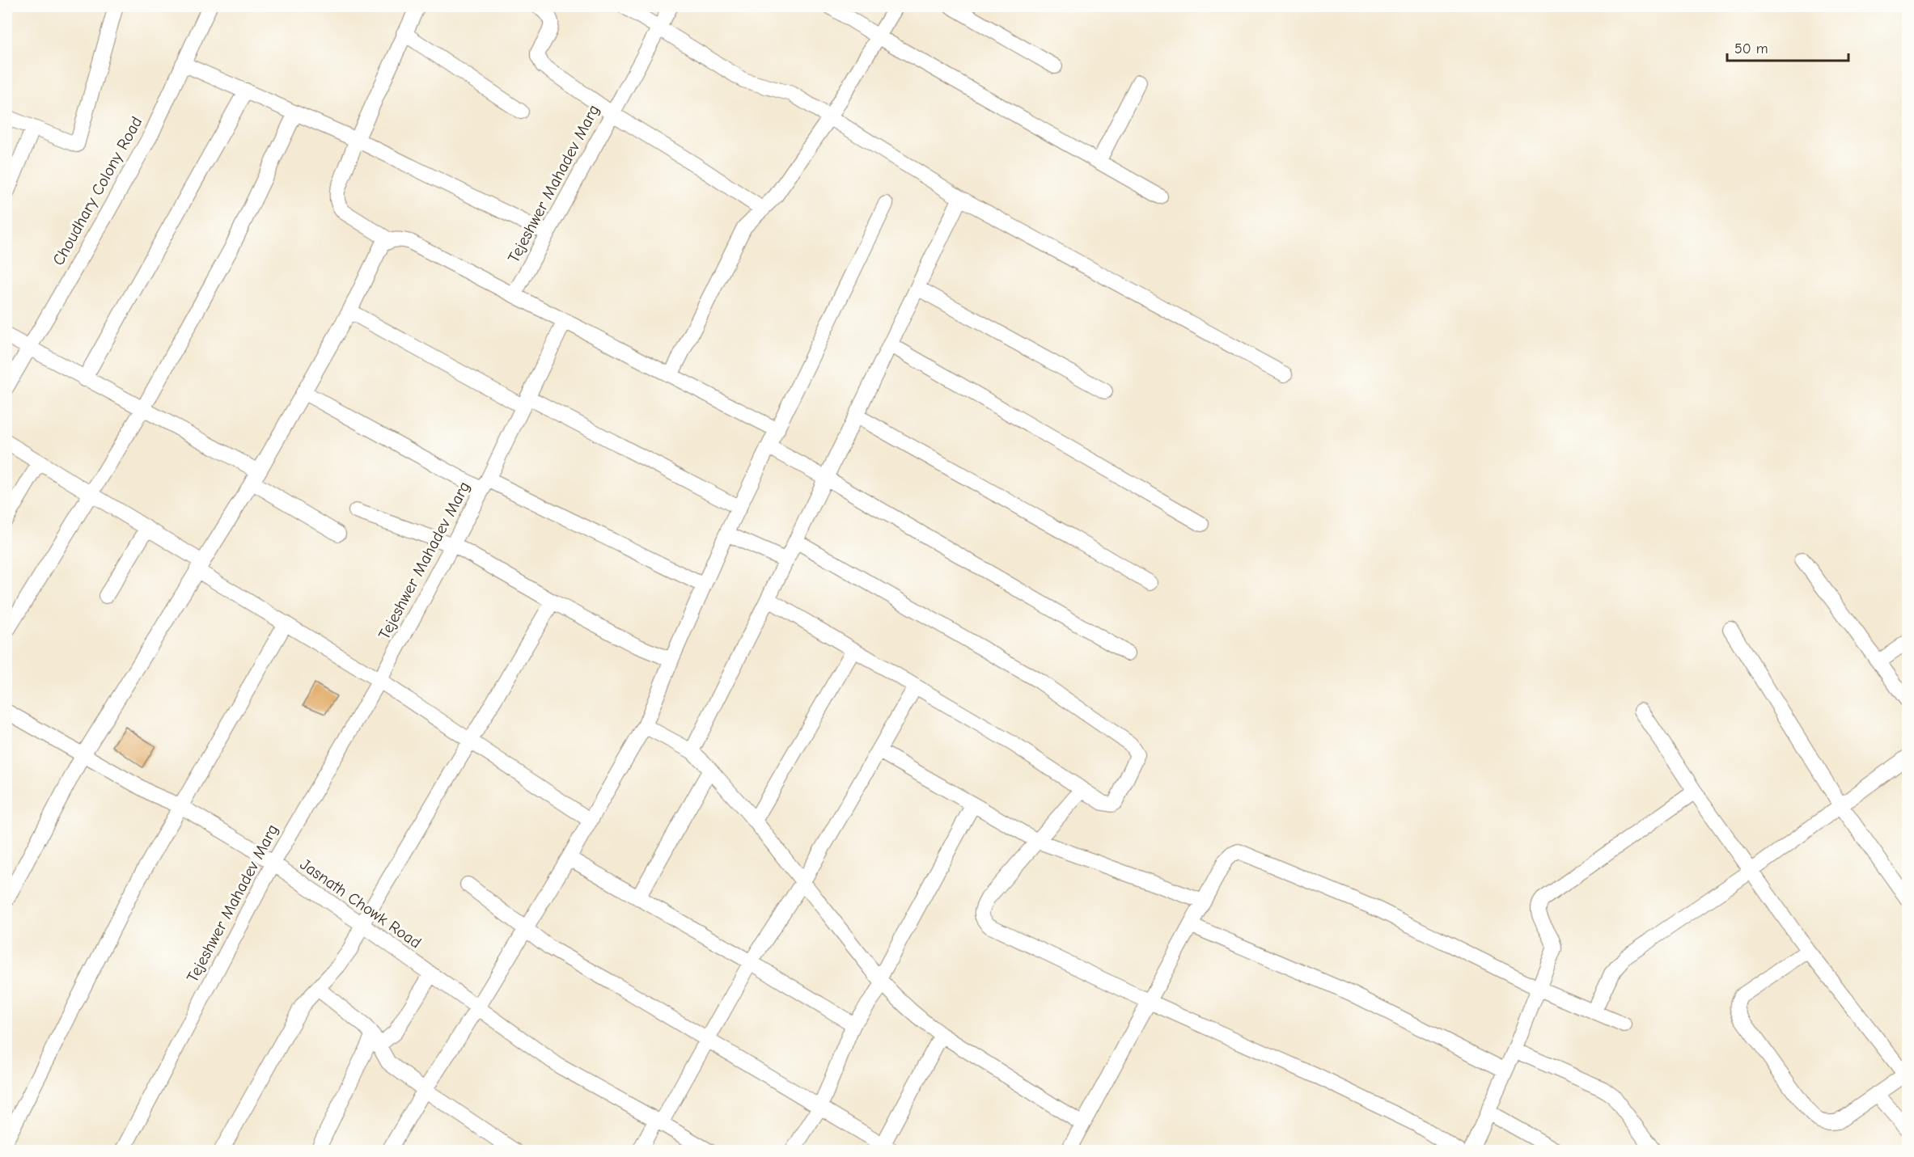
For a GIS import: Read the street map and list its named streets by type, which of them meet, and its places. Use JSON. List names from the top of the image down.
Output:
{
  "streets": {
    "street": ["Tejeshwer Mahadev Marg", "Choudhary Colony Road", "Jasnath Chowk Road"]
  },
  "crossings": [
    ["Tejeshwer Mahadev Marg", "Jasnath Chowk Road"]
  ],
  "scale_bar": "50 m"
}
